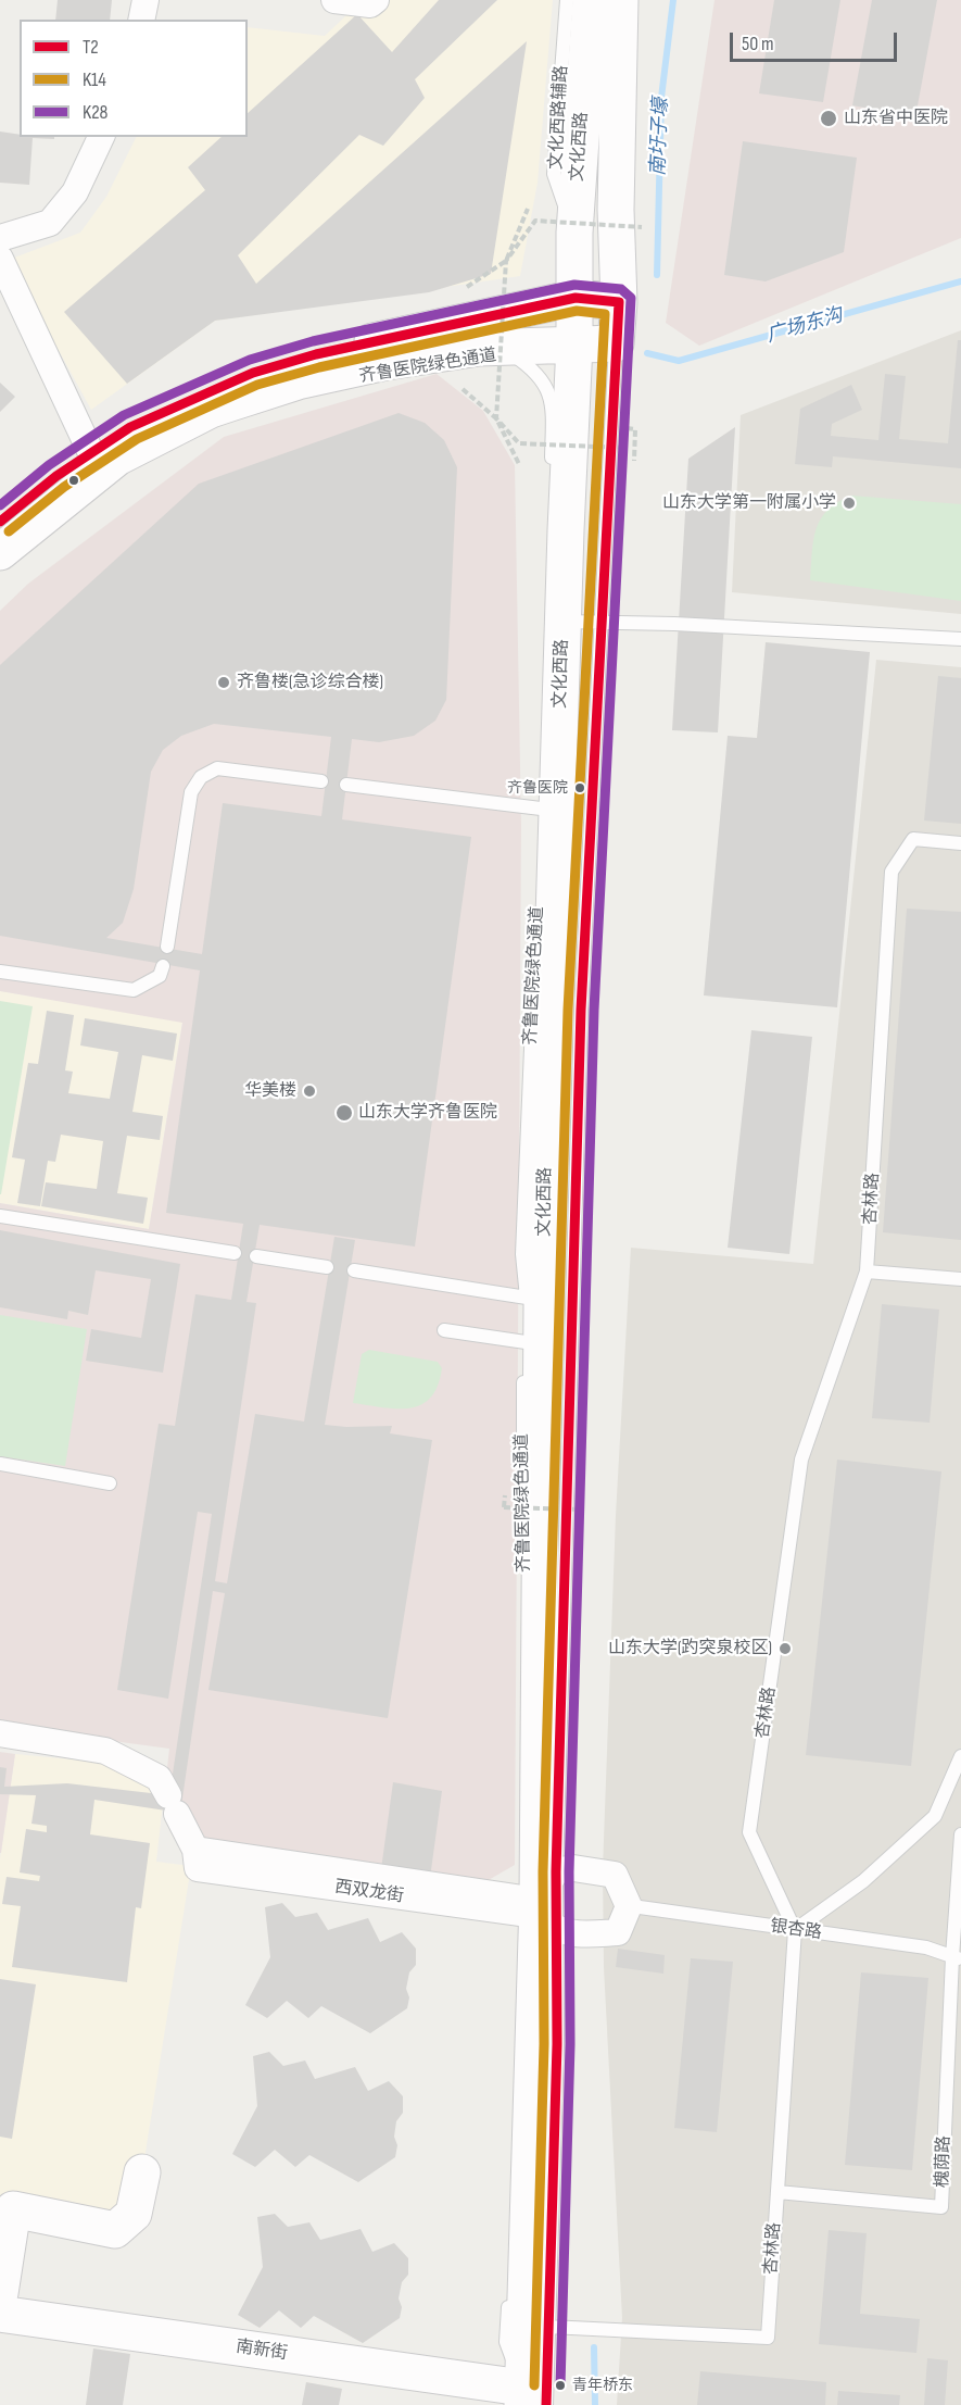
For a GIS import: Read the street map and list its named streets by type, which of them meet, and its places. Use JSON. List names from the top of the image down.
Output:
{
  "streets": {
    "main road": ["文化西路", "南新街"],
    "street": ["西双龙街"],
    "lane": [
      "文化西路辅路",
      "齐鲁医院绿色通道",
      "杏林路",
      "银杏路",
      "槐荫路"
    ]
  },
  "crossings": [
    ["文化西路辅路", "文化西路"],
    ["文化西路", "西双龙街"],
    ["文化西路", "南新街"],
    ["杏林路", "银杏路"],
    ["杏林路", "槐荫路"],
    ["银杏路", "槐荫路"]
  ],
  "water": ["南圩子壕", "广场东沟"],
  "places": [
    "山东省中医院",
    "山东大学第一附属小学",
    "齐鲁楼(急诊综合楼)",
    "齐鲁医院",
    "华美楼",
    "山东大学齐鲁医院",
    "山东大学(趵突泉校区)",
    "青年桥东"
  ],
  "lines": ["transit line K28", "transit line T2", "transit line K14"],
  "legend": ["T2", "K14", "K28"],
  "scale_bar": "50 m"
}
